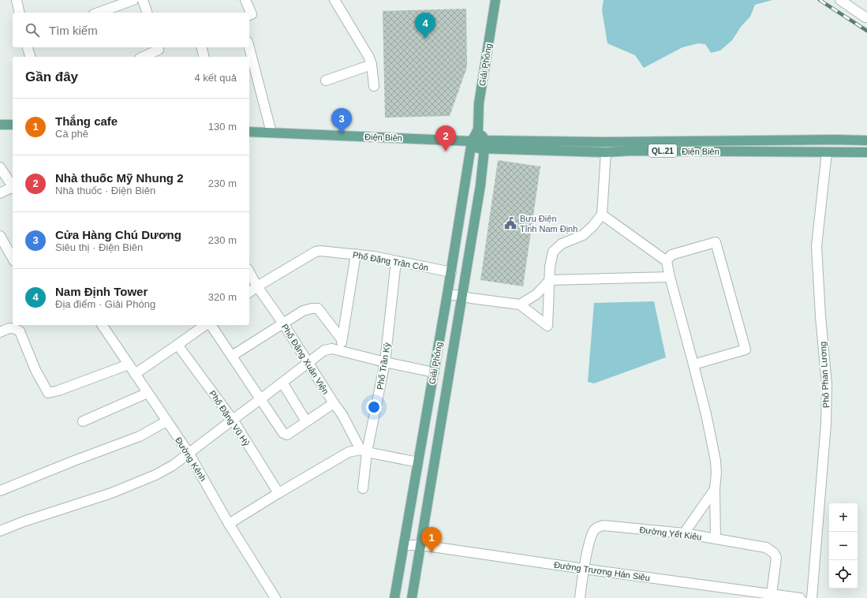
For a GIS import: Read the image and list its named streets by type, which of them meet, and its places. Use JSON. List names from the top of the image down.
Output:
{
  "streets": {
    "main road": ["Giải Phóng", "Điện Biên", "QL.21"],
    "street": [
      "Phố Đặng Trần Côn",
      "Phố Đặng Xuân Viện",
      "Phố Trần Kỳ",
      "Phố Phan Lương",
      "Phố Đặng Vũ Hỷ",
      "Đường Kênh",
      "Đường Yết Kiêu",
      "Đường Trương Hán Siêu"
    ]
  },
  "crossings": [
    ["Giải Phóng", "Điện Biên"],
    ["Giải Phóng", "Phố Đặng Trần Côn"],
    ["Giải Phóng", "Đường Trương Hán Siêu"],
    ["Điện Biên", "Phố Phan Lương"],
    ["Phố Đặng Trần Côn", "Phố Đặng Xuân Viện"],
    ["Phố Đặng Trần Côn", "Phố Trần Kỳ"],
    ["Phố Đặng Xuân Viện", "Phố Trần Kỳ"],
    ["Đường Yết Kiêu", "Đường Trương Hán Siêu"]
  ],
  "places": {
    "public building": ["Bưu Điện Tỉnh Nam Định"]
  },
  "page": {
    "pins": [
      "4",
      "3",
      "2",
      "1"
    ],
    "search": "Tìm kiếm",
    "heading": ["Gần đây", "4 kết quả"],
    "list": [
      {
        "mark": "1",
        "name": "Thắng cafe",
        "note": "Cà phê",
        "value": "130 m"
      },
      {
        "mark": "2",
        "name": "Nhà thuốc Mỹ Nhung 2",
        "note": "Nhà thuốc · Điện Biên",
        "value": "230 m"
      },
      {
        "mark": "3",
        "name": "Cửa Hàng Chú Dương",
        "note": "Siêu thị · Điện Biên",
        "value": "230 m"
      },
      {
        "mark": "4",
        "name": "Nam Định Tower",
        "note": "Địa điểm · Giải Phóng",
        "value": "320 m"
      }
    ],
    "map_buttons": ["+", "−"]
  }
}
